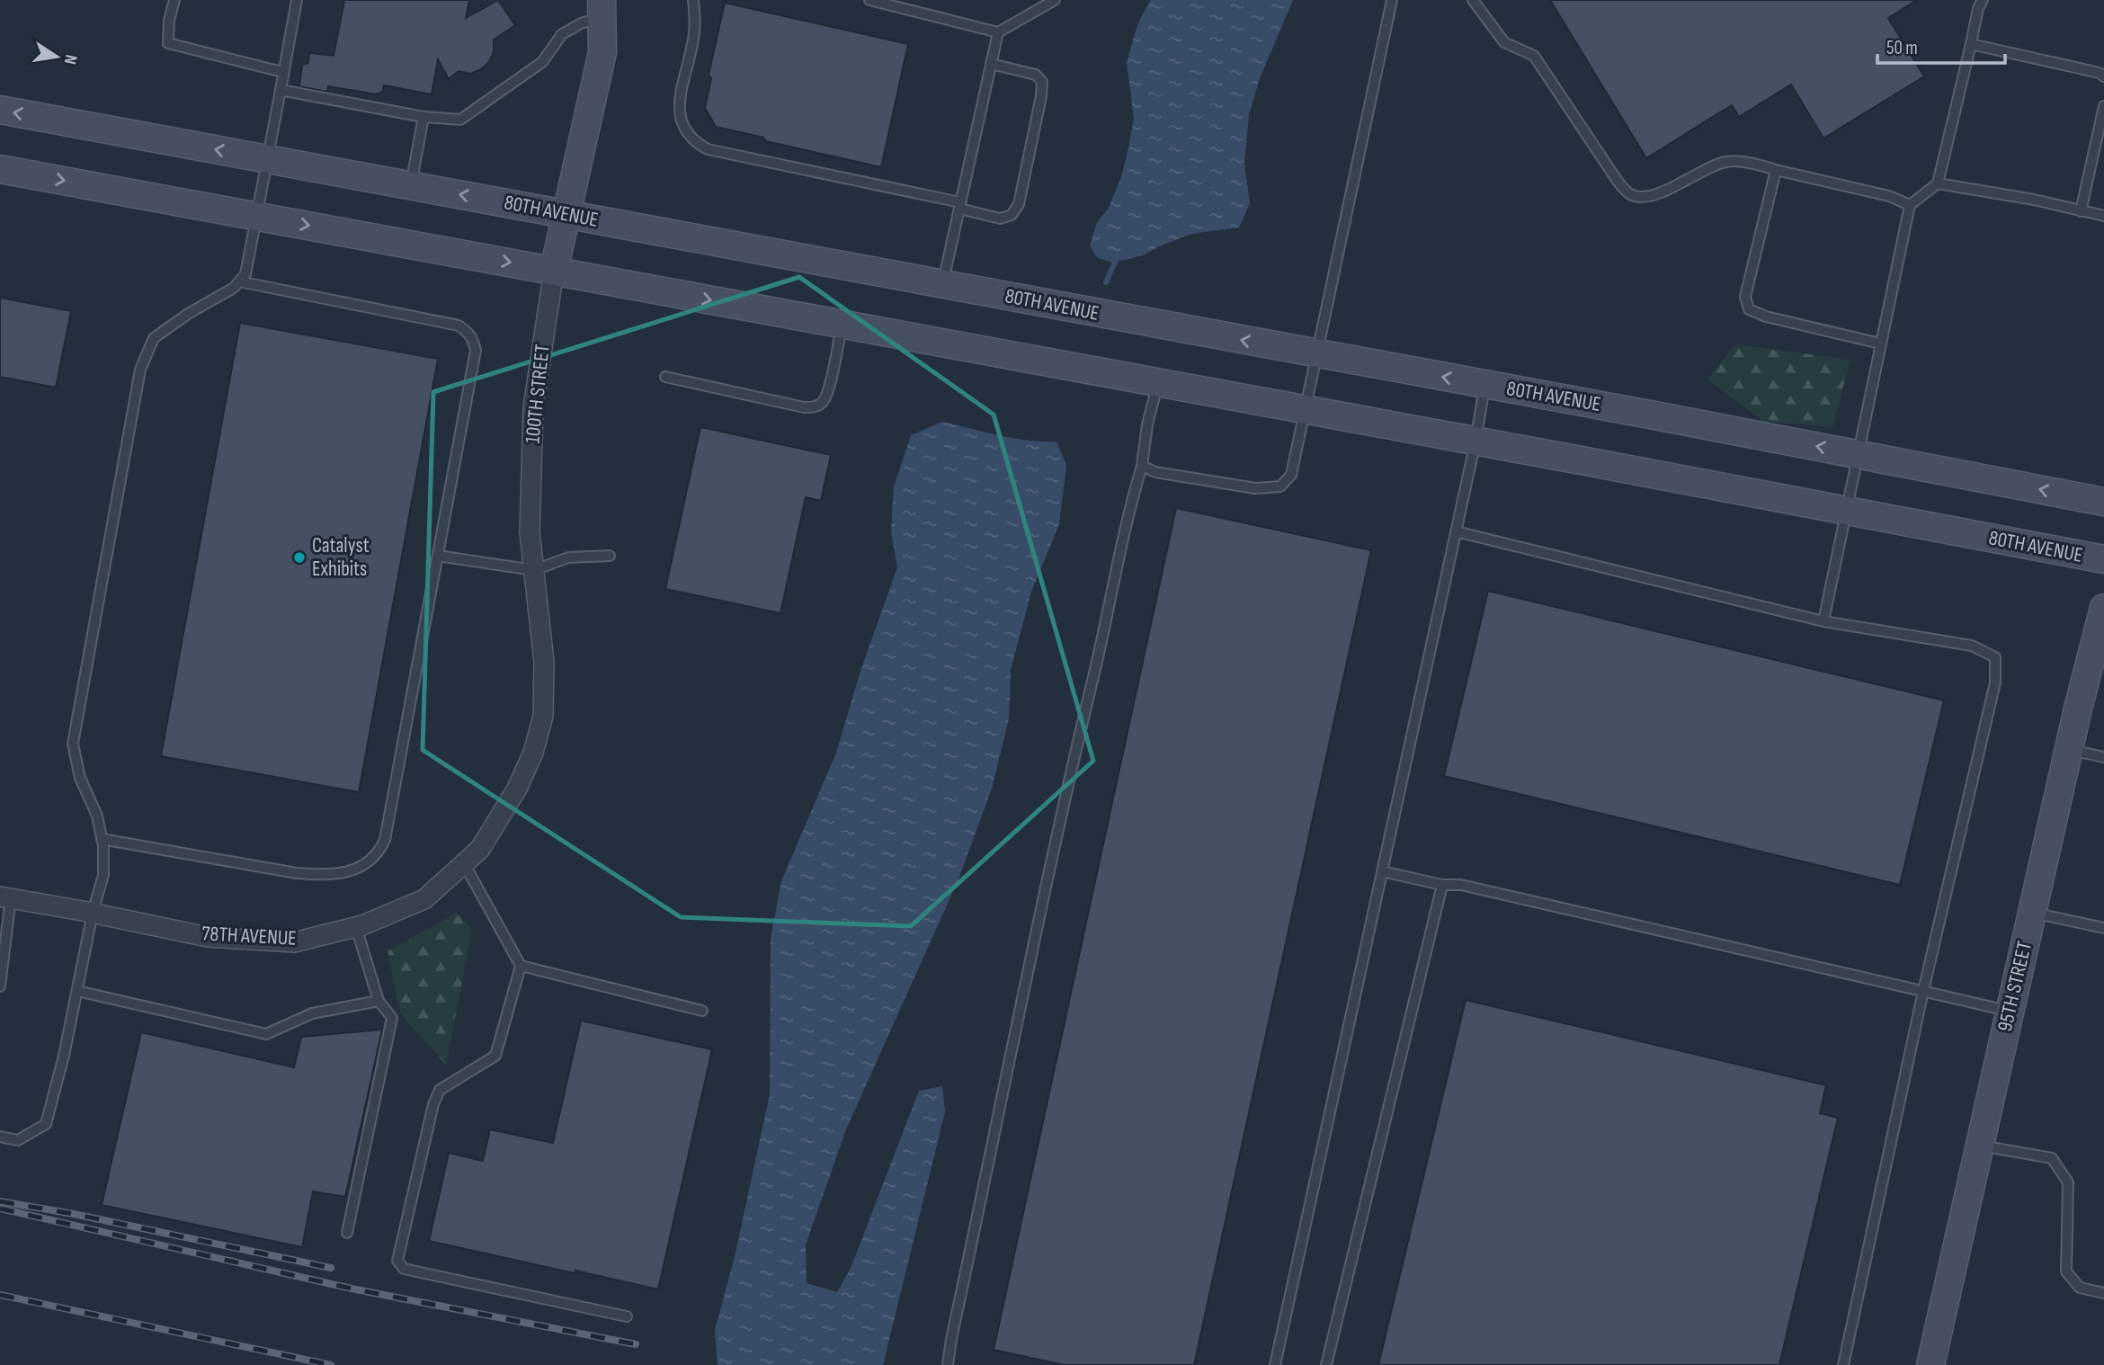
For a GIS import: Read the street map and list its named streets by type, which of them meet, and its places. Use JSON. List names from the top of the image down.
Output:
{
  "streets": {
    "street": [
      "80TH AVENUE",
      "100TH STREET",
      "78TH AVENUE",
      "95TH STREET"
    ]
  },
  "crossings": [
    ["80TH AVENUE", "100TH STREET"],
    ["100TH STREET", "78TH AVENUE"]
  ],
  "places": ["Catalyst Exhibits"],
  "scale_bar": "50 m",
  "north": "right"
}
